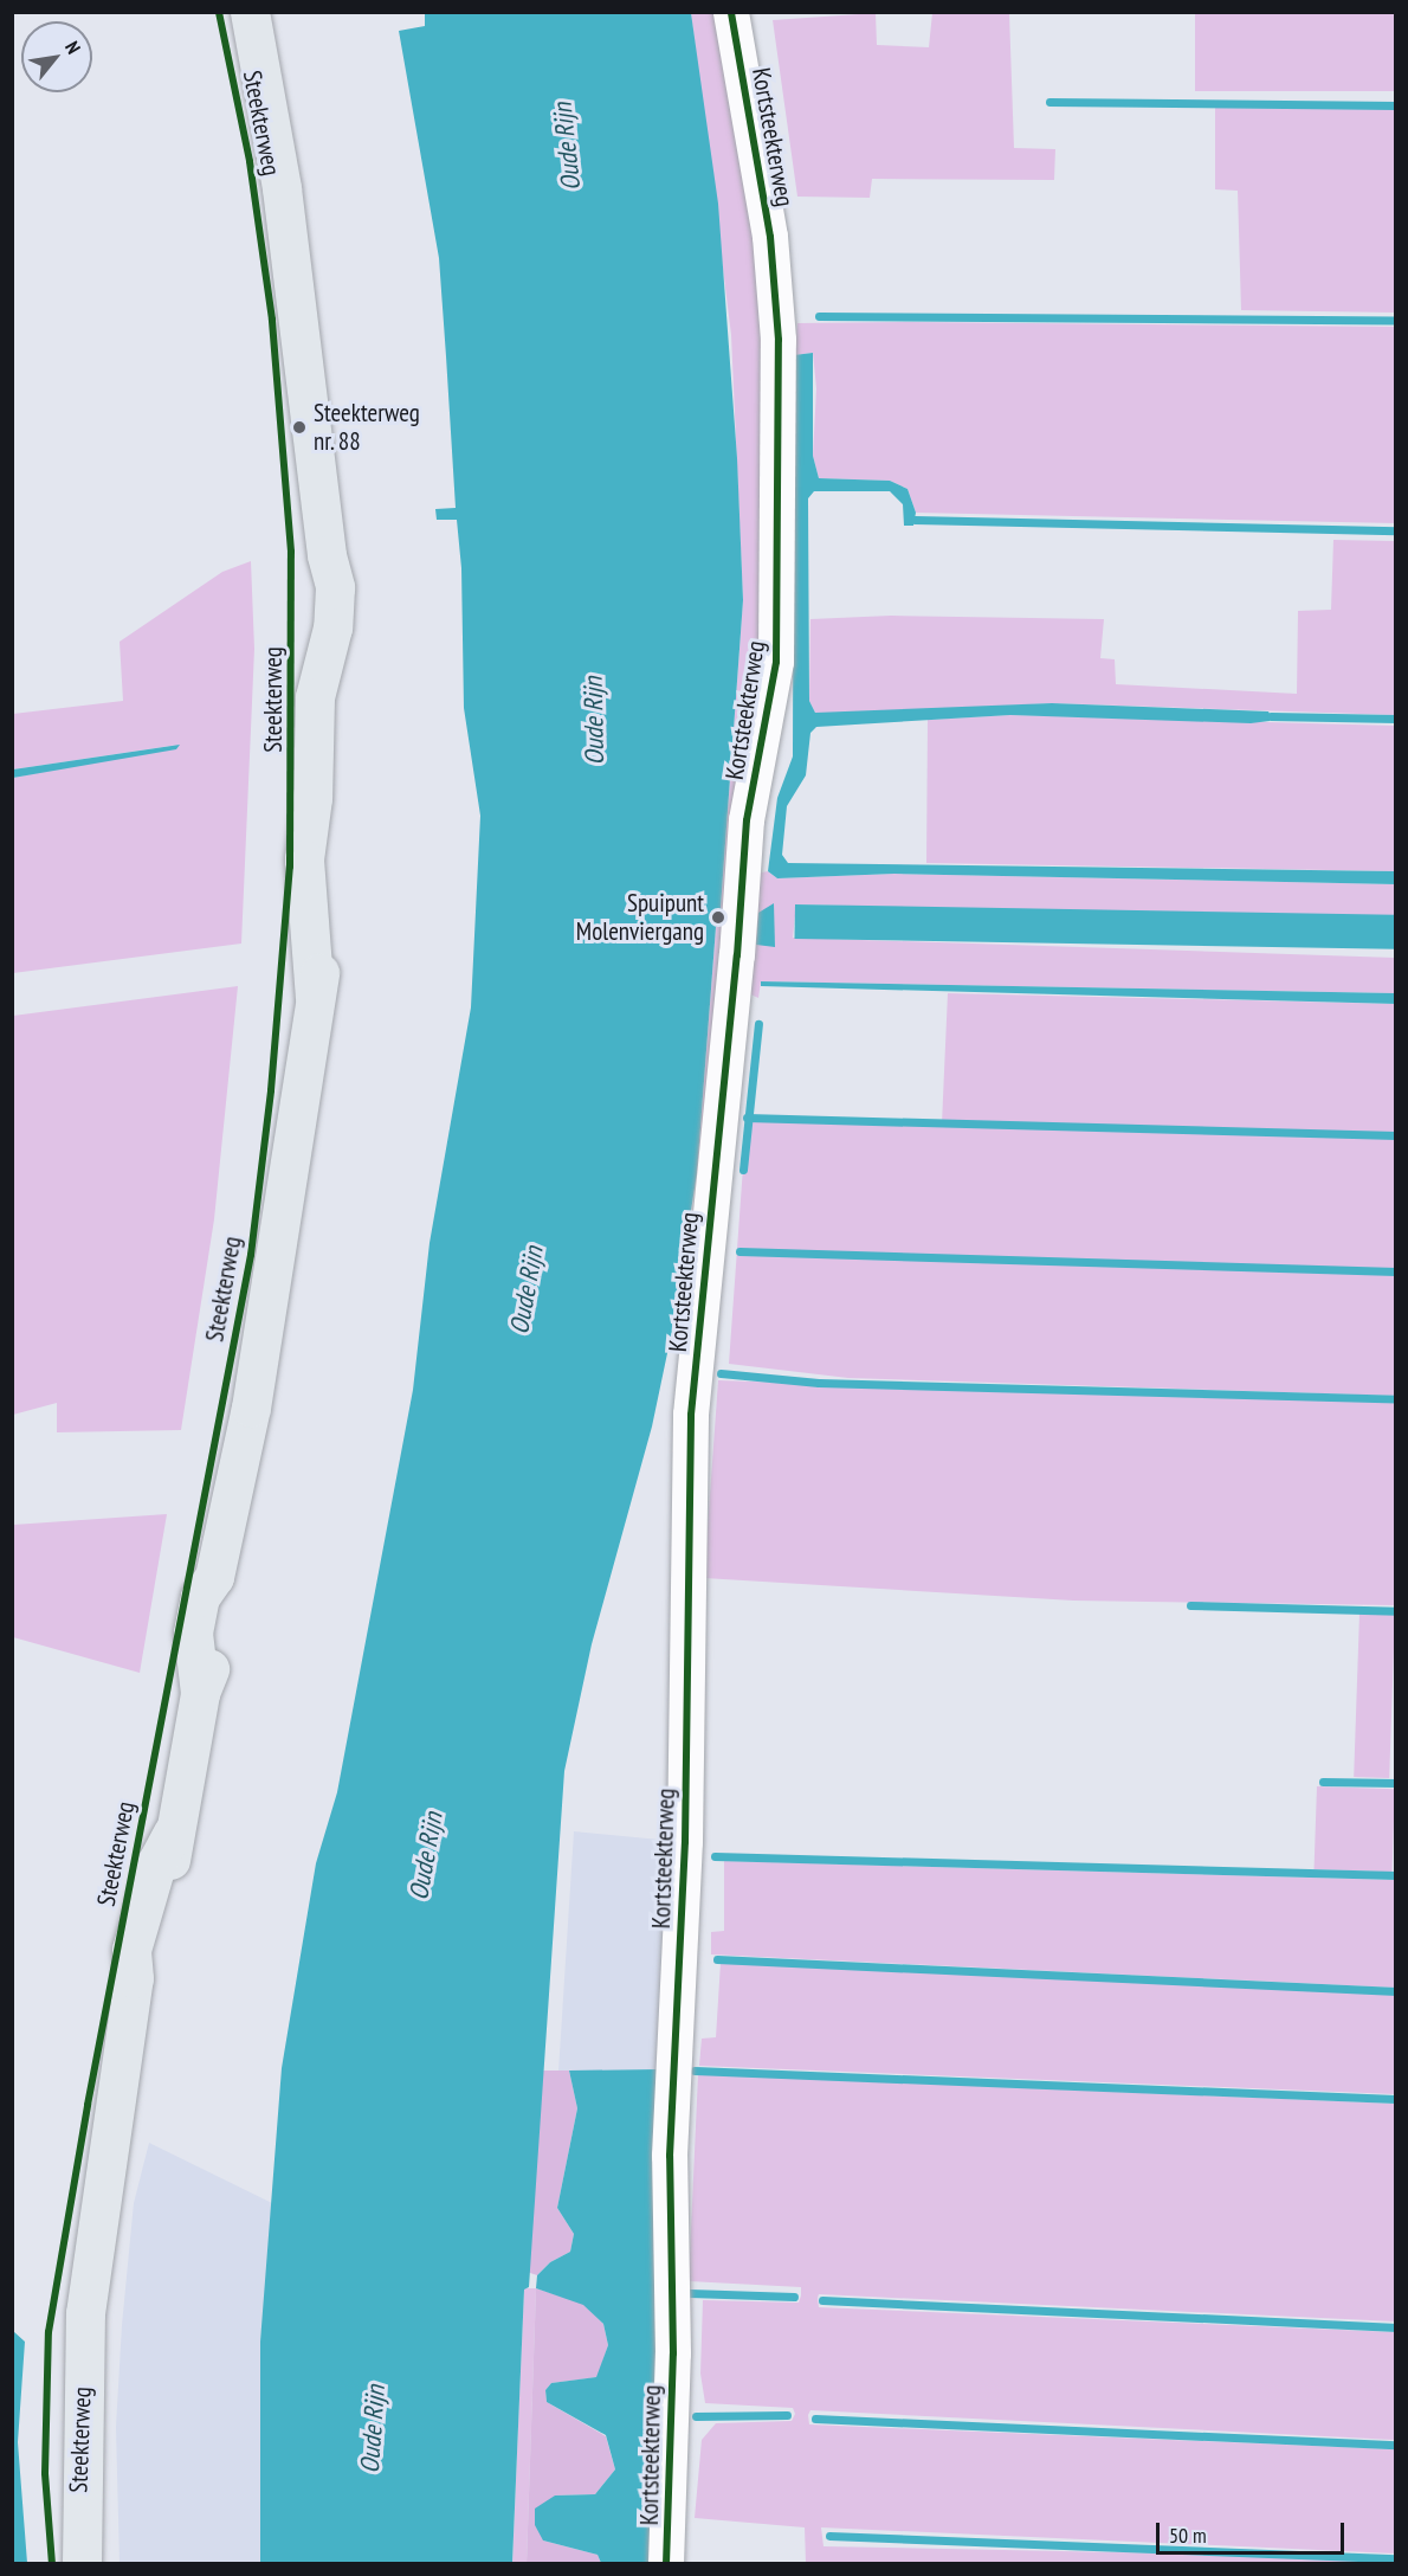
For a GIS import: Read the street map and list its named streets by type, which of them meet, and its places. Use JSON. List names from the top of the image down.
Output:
{
  "streets": {
    "main road": ["Steekterweg"],
    "street": ["Kortsteekterweg"]
  },
  "water": ["Oude Rijn"],
  "places": ["Steekterweg nr. 88", "Spuipunt Molenviergang"],
  "scale_bar": "50 m",
  "north": "top right"
}
